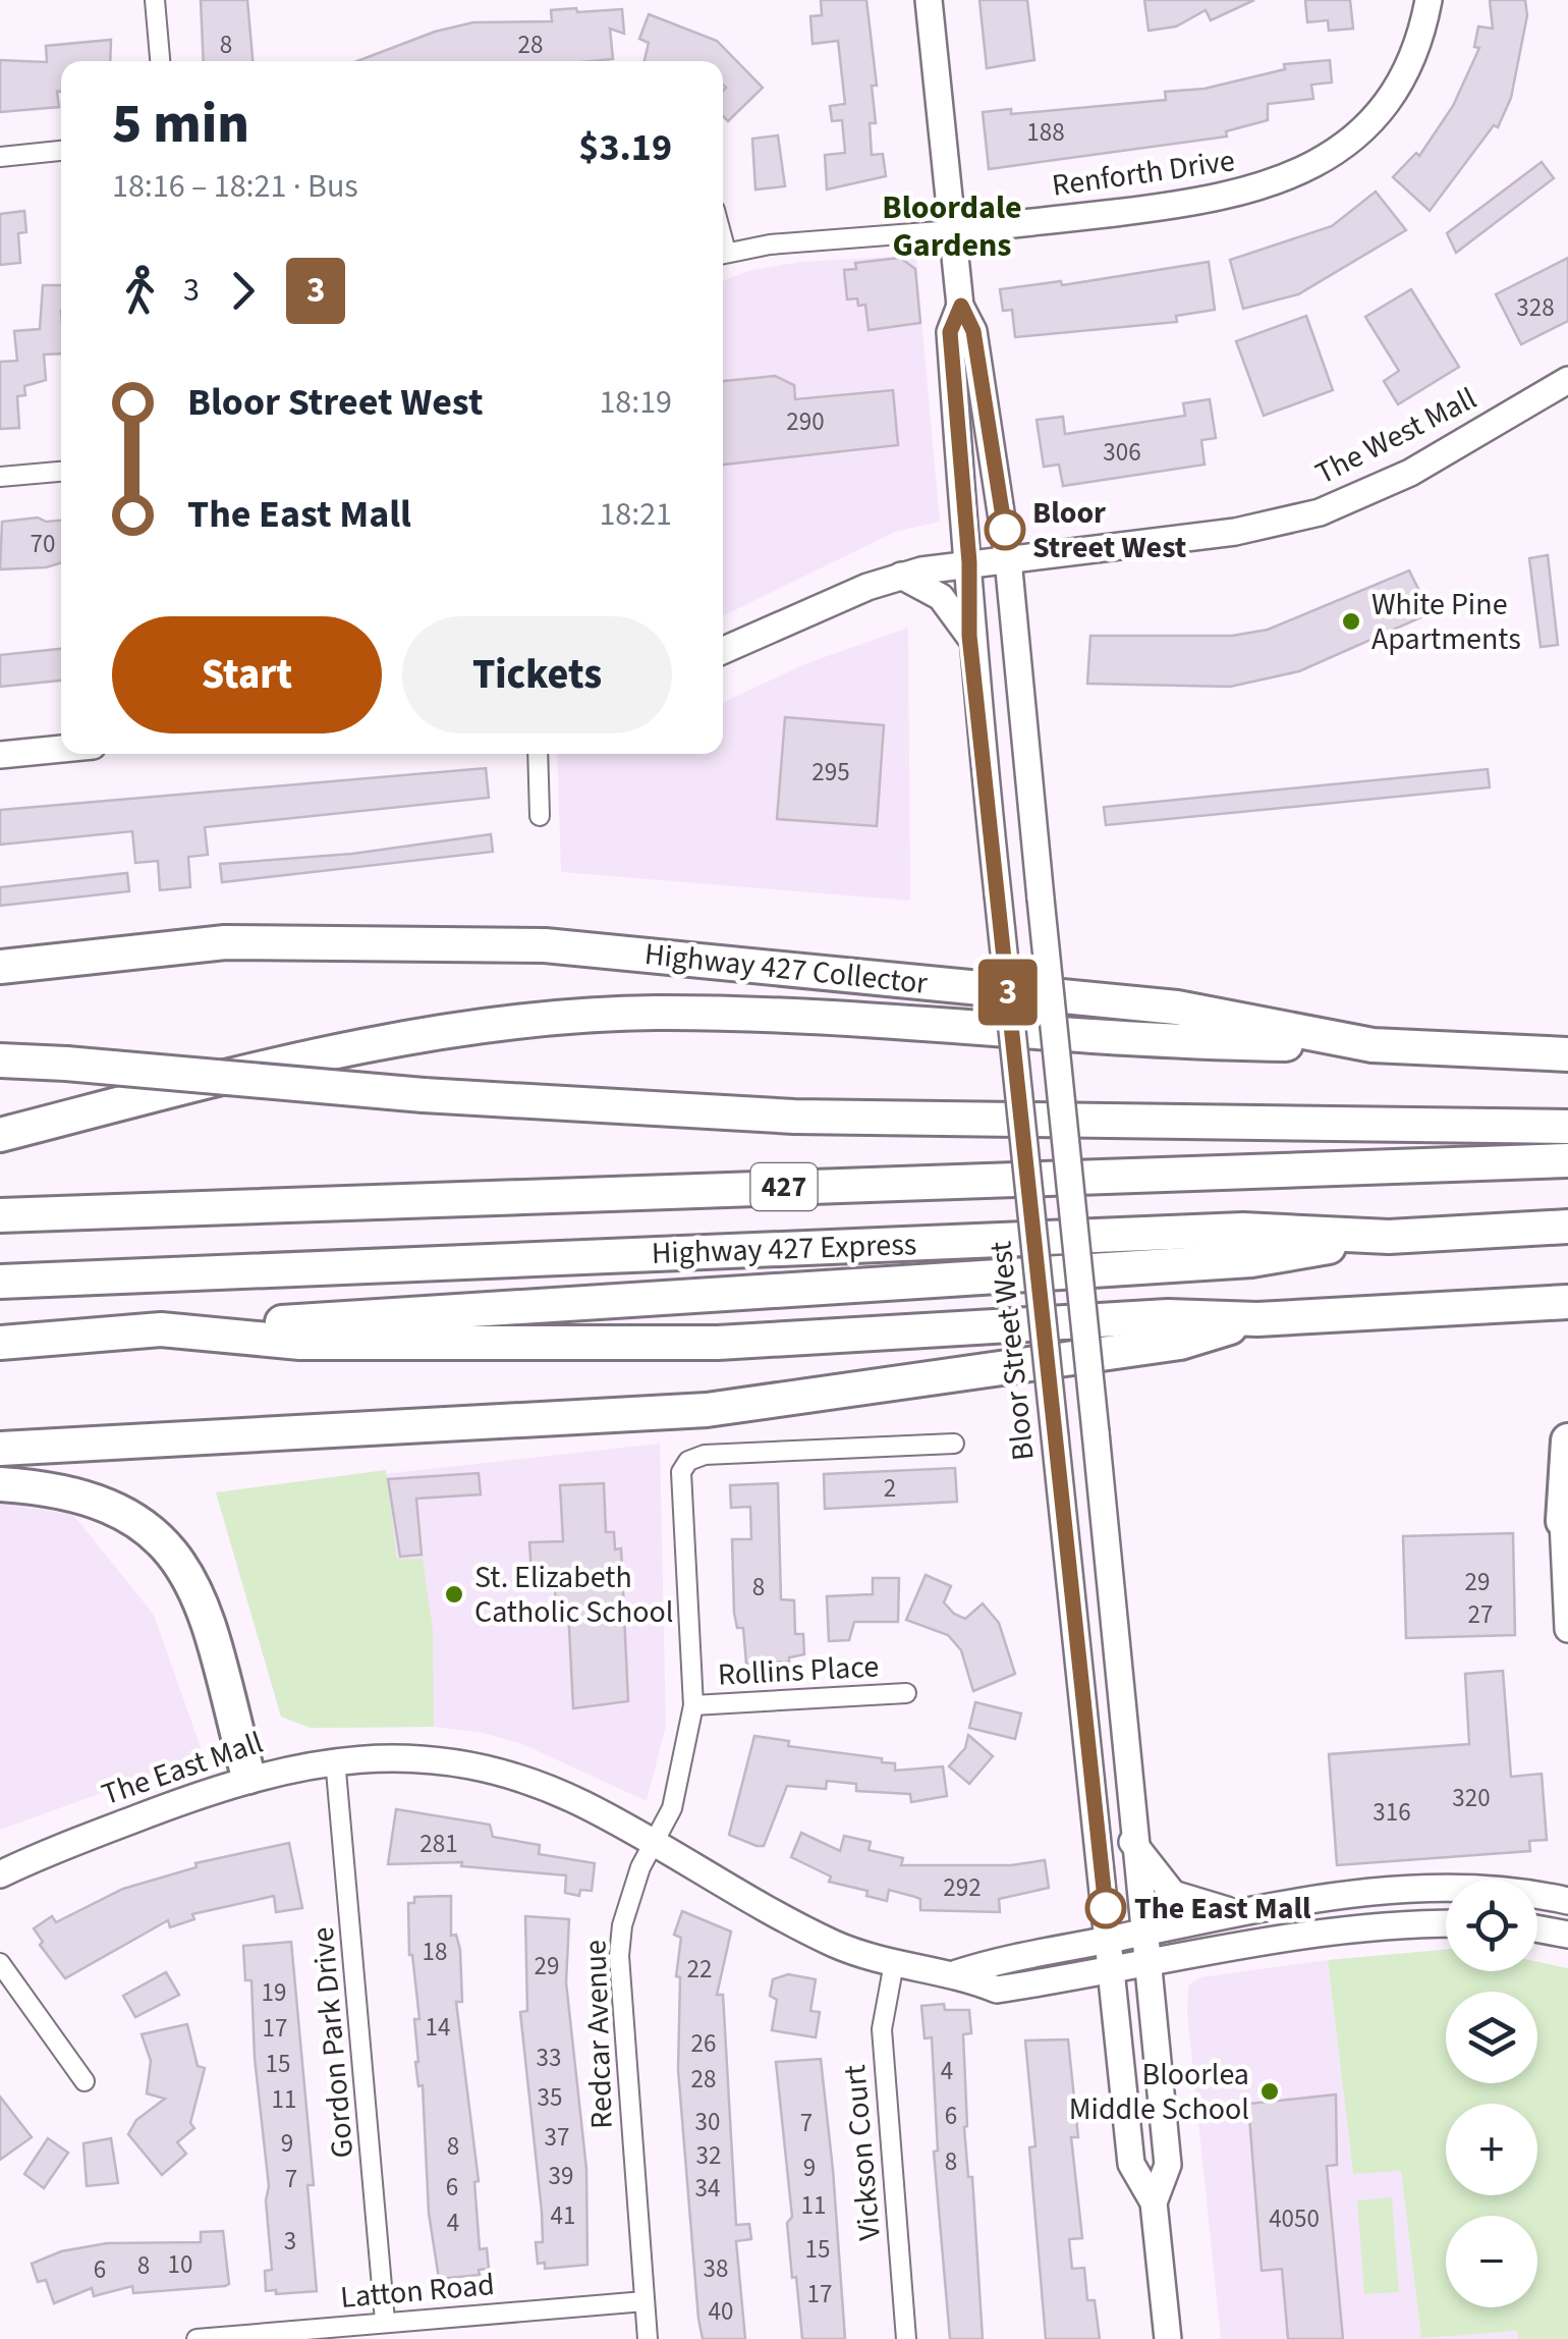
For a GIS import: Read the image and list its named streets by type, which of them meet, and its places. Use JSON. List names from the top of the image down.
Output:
{
  "streets": {
    "highway": ["Highway 427 Collector", "427", "Highway 427 Express"],
    "main road": [
      "Renforth Drive",
      "The West Mall",
      "Bloor Street West",
      "The East Mall"
    ],
    "street": [
      "Rollins Place",
      "Redcar Avenue",
      "Gordon Park Drive",
      "Vickson Court",
      "Latton Road"
    ]
  },
  "crossings": [
    ["Renforth Drive", "Bloor Street West"],
    ["The West Mall", "Bloor Street West"],
    ["Bloor Street West", "The East Mall"],
    ["Rollins Place", "Redcar Avenue"],
    ["The East Mall", "Redcar Avenue"],
    ["The East Mall", "Gordon Park Drive"],
    ["The East Mall", "Vickson Court"],
    ["Redcar Avenue", "Latton Road"],
    ["Gordon Park Drive", "Latton Road"]
  ],
  "districts": ["Bloordale Gardens"],
  "places": [
    "Bloor Street West",
    "White Pine Apartments",
    "St. Elizabeth Catholic School",
    "The East Mall",
    "Bloorlea Middle School"
  ],
  "lines": ["bus line 3"],
  "house_numbers": [
    "8",
    "28",
    "188",
    "328",
    "290",
    "306",
    "70",
    "295",
    "2",
    "29",
    "8",
    "27",
    "320",
    "316",
    "281",
    "292",
    "18",
    "29",
    "22",
    "19",
    "14",
    "17",
    "26",
    "33",
    "15",
    "4",
    "28",
    "35",
    "11",
    "6",
    "30",
    "7",
    "37",
    "9",
    "8",
    "32",
    "8",
    "9",
    "39",
    "7",
    "6",
    "34",
    "11",
    "41",
    "4050",
    "4",
    "3",
    "15",
    "10",
    "8",
    "38",
    "6",
    "17",
    "40"
  ],
  "page": {
    "on_map": "3",
    "heading": ["5 min", "18:16 – 18:21 · Bus", "$3.19"],
    "legs": ["3", "3"],
    "list": [
      {
        "name": "Bloor Street West",
        "value": "18:19"
      },
      {
        "name": "The East Mall",
        "value": "18:21"
      }
    ],
    "buttons": ["Start", "Tickets"],
    "map_buttons": ["+", "−"]
  }
}
